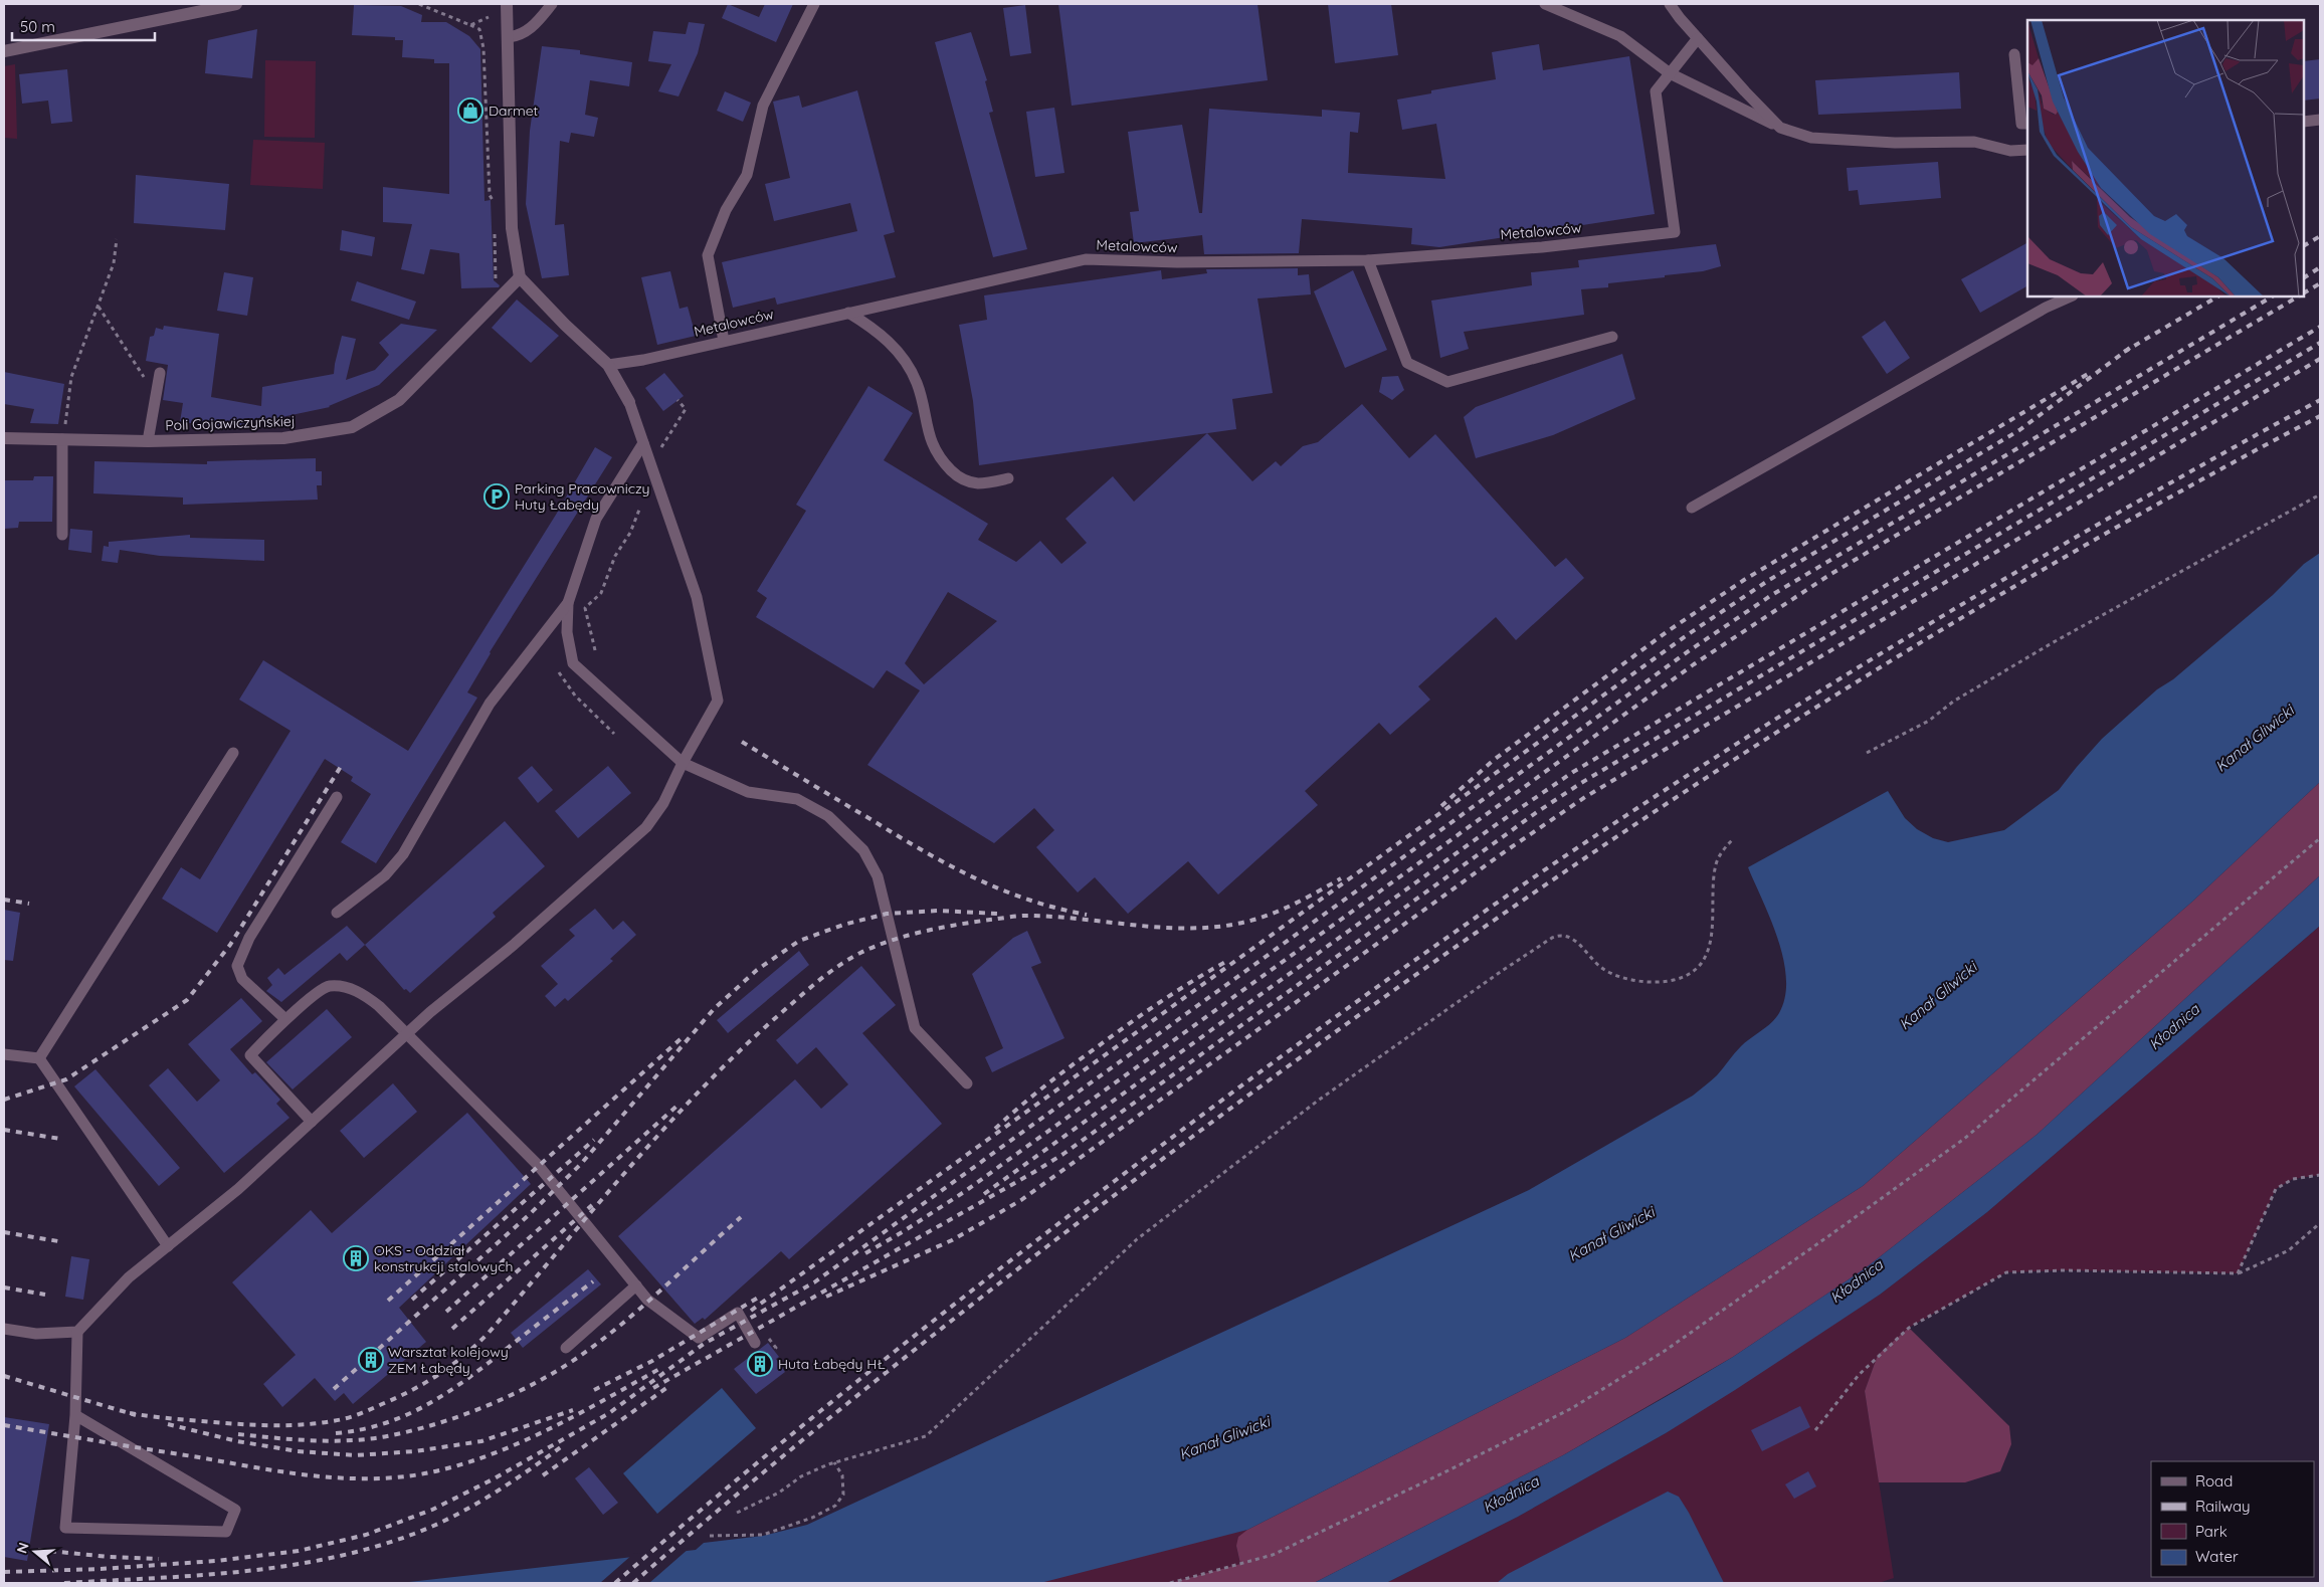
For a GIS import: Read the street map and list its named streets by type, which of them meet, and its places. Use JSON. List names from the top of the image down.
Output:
{
  "streets": {
    "street": ["Poli Gojawiczyńskiej"],
    "lane": ["Metalowców"]
  },
  "water": ["Kanał Gliwicki", "Kłodnica"],
  "places": {
    "shop": ["Darmet"],
    "parking": ["Parking Pracowniczy Huty Łabędy"],
    "building": ["OKS - Oddział konstrukcji stalowych", "Warsztat kolejowy ZEM Łabędy", "Huta Łabędy HŁ"]
  },
  "legend": [
    "Road",
    "Railway",
    "Park",
    "Water"
  ],
  "scale_bar": "50 m",
  "north": "left"
}
